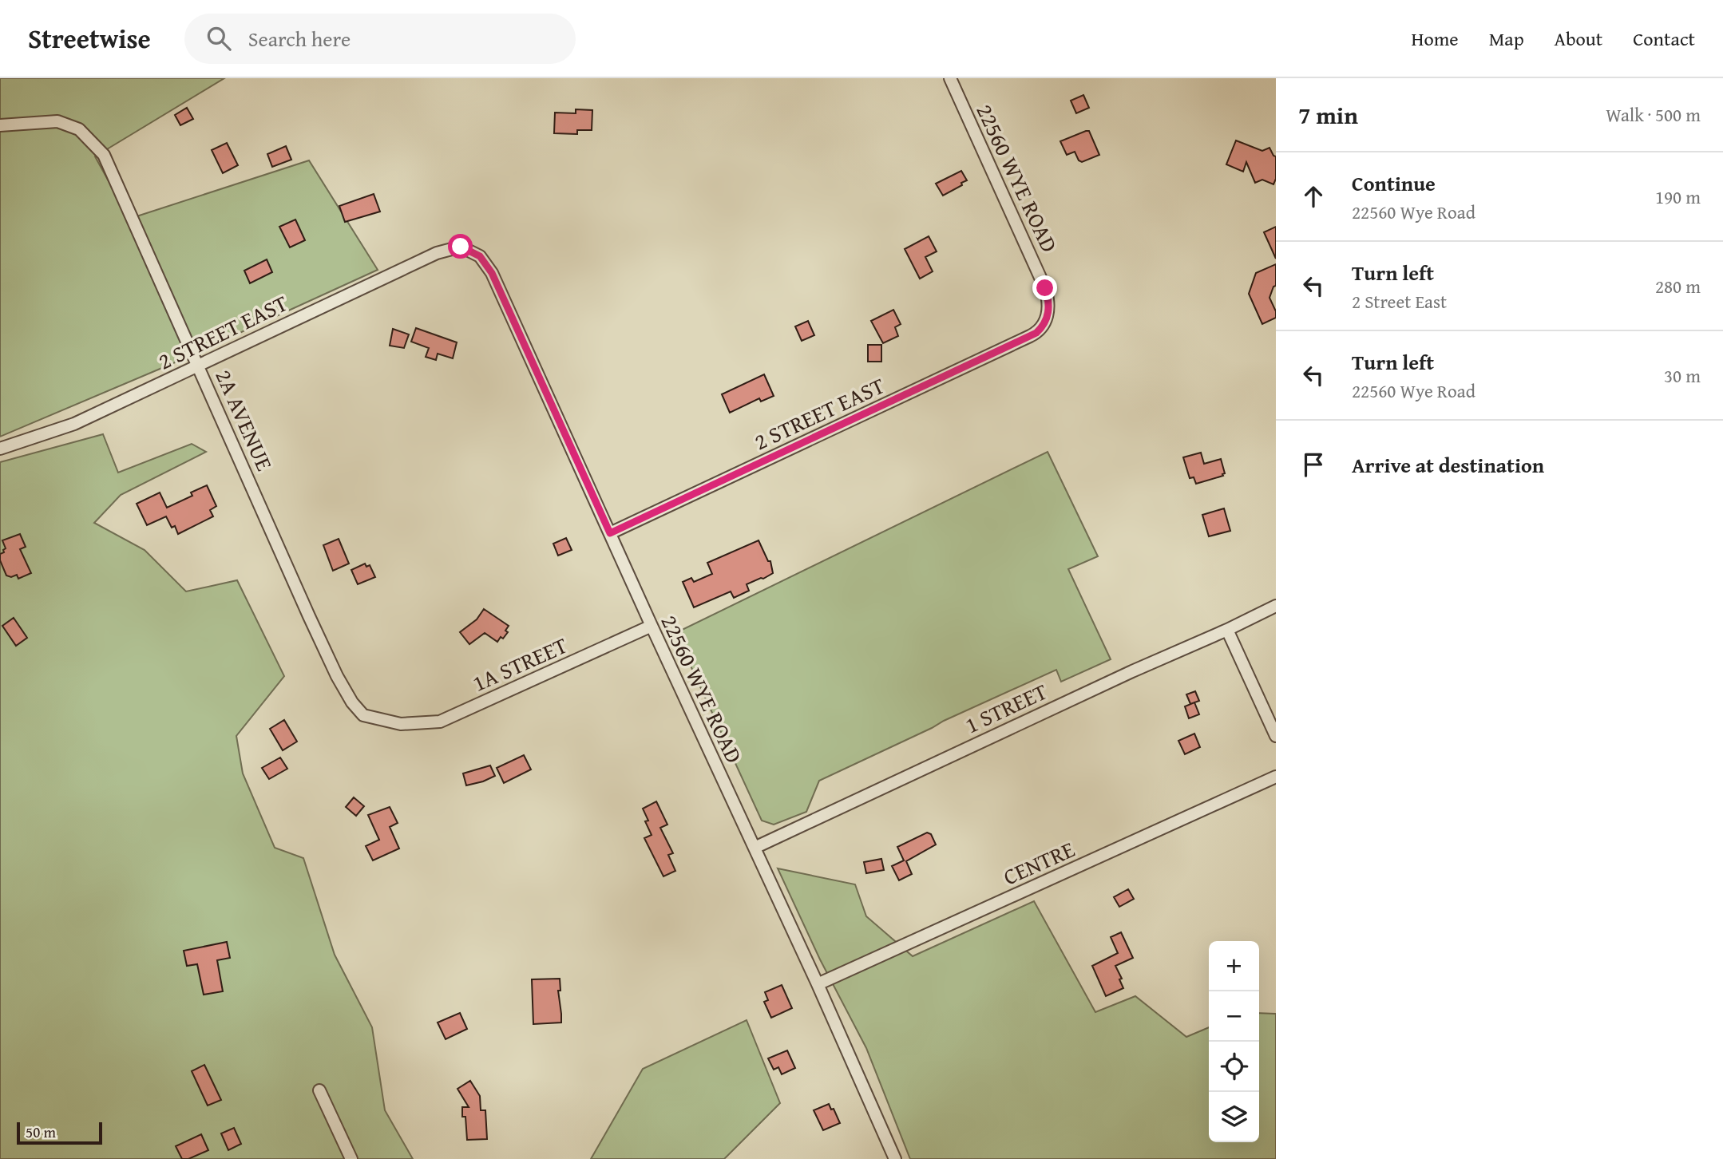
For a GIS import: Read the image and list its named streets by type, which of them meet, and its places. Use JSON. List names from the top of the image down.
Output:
{
  "streets": {
    "street": [
      "22560 WYE ROAD",
      "2 STREET EAST",
      "2A AVENUE",
      "1A STREET",
      "1 STREET",
      "CENTRE"
    ]
  },
  "crossings": [
    ["22560 WYE ROAD", "2 STREET EAST"],
    ["22560 WYE ROAD", "1A STREET"],
    ["22560 WYE ROAD", "1 STREET"],
    ["22560 WYE ROAD", "CENTRE"],
    ["2 STREET EAST", "2A AVENUE"],
    ["2A AVENUE", "1A STREET"]
  ],
  "scale_bar": "50 m",
  "page": {
    "header": "Streetwise",
    "search": "Search here",
    "nav": [
      "Home",
      "Map",
      "About",
      "Contact"
    ],
    "heading": ["7 min", "Walk · 500 m"],
    "list": [
      ["Continue", "22560 Wye Road", "190 m"],
      ["Turn left", "2 Street East", "280 m"],
      ["Turn left", "22560 Wye Road", "30 m"],
      "Arrive at destination"
    ],
    "map_buttons": ["+", "−"],
    "scale": "50 m"
  }
}
